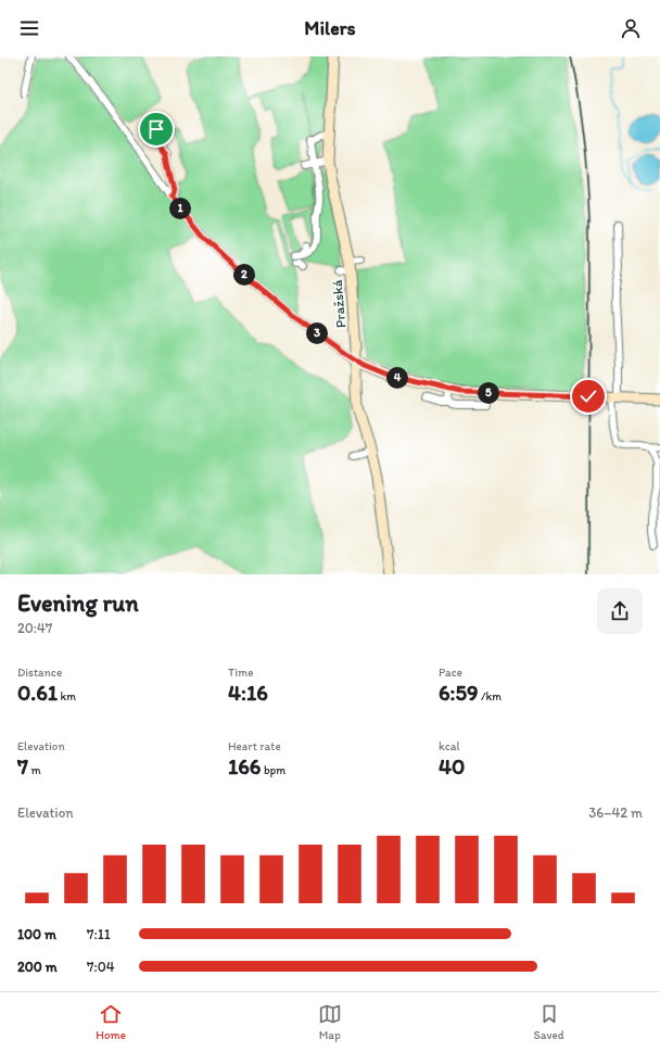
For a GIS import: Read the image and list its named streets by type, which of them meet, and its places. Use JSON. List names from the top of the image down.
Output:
{
  "streets": {
    "street": ["Pražská"]
  },
  "page": {
    "header": "Milers",
    "pins": [
      "1",
      "2",
      "3",
      "4",
      "5"
    ],
    "heading": ["Evening run", "20:47"],
    "stats": [
      ["Distance", "0.61 km"],
      ["Time", "4:16"],
      ["Pace", "6:59 /km"],
      ["Elevation", "7 m"],
      ["Heart rate", "166 bpm"],
      ["kcal", "40"]
    ],
    "chart": ["Elevation", "36–42 m"],
    "list": [
      {
        "name": "100 m",
        "note": "7:11"
      },
      {
        "name": "200 m",
        "note": "7:04"
      }
    ],
    "tabs": ["Home", "Map", "Saved"]
  }
}
